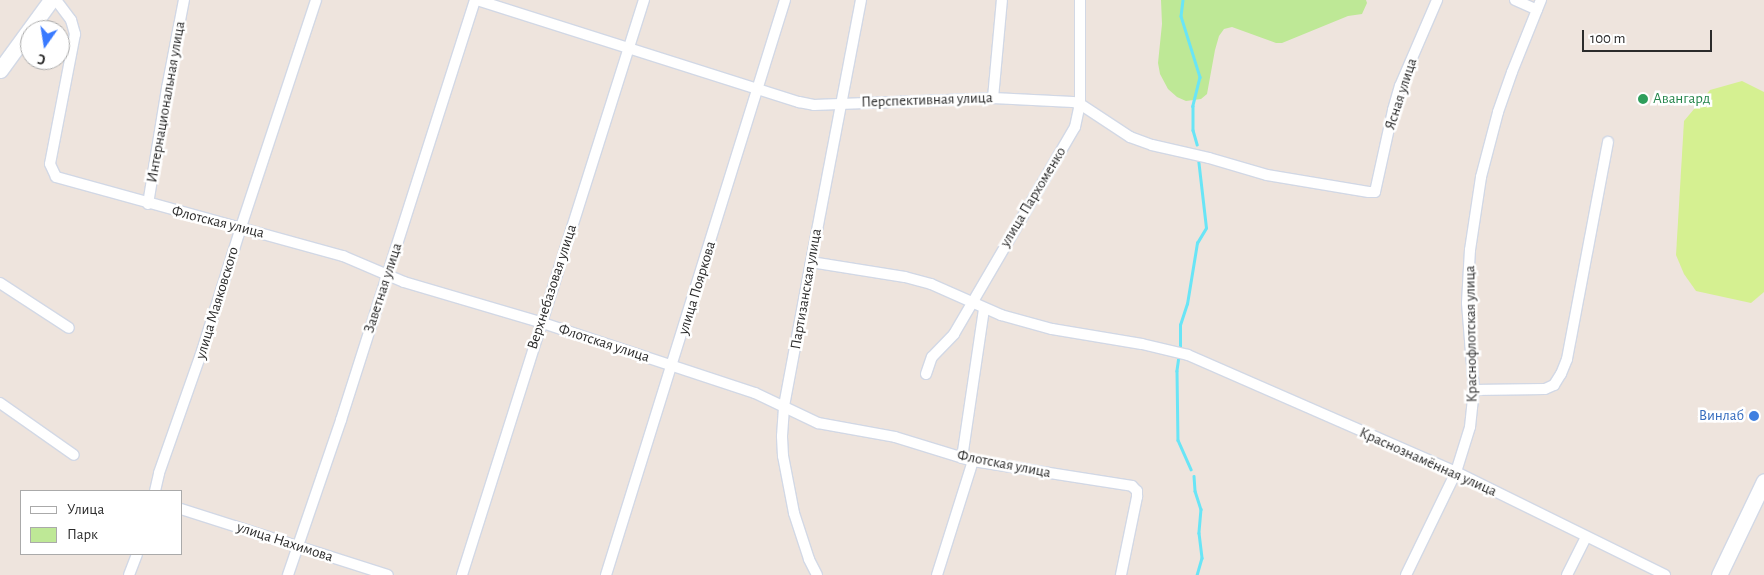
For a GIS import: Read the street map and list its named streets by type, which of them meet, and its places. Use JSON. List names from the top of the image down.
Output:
{
  "streets": {
    "street": [
      "Ясная улица",
      "Перспективная улица",
      "Интернациональная улица",
      "улица Пархоменко",
      "Флотская улица",
      "Верхнебазовая улица",
      "Заветная улица",
      "улица Пояркова",
      "Партизанская улица",
      "улица Маяковского",
      "Краснофлотская улица",
      "Краснознамённая улица",
      "улица Нахимова"
    ]
  },
  "crossings": [
    ["Ясная улица", "Перспективная улица"],
    ["Перспективная улица", "улица Пархоменко"],
    ["Перспективная улица", "Верхнебазовая улица"],
    ["Перспективная улица", "Заветная улица"],
    ["Перспективная улица", "улица Пояркова"],
    ["Перспективная улица", "Партизанская улица"],
    ["Интернациональная улица", "Флотская улица"],
    ["Флотская улица", "Верхнебазовая улица"],
    ["Флотская улица", "Заветная улица"],
    ["Флотская улица", "улица Пояркова"],
    ["Флотская улица", "Партизанская улица"],
    ["Флотская улица", "улица Маяковского"],
    ["Заветная улица", "улица Нахимова"],
    ["Краснофлотская улица", "Краснознамённая улица"]
  ],
  "places": ["Авангард", "Винлаб"],
  "legend": ["Улица", "Парк"],
  "scale_bar": "100 m",
  "north": "bottom"
}
